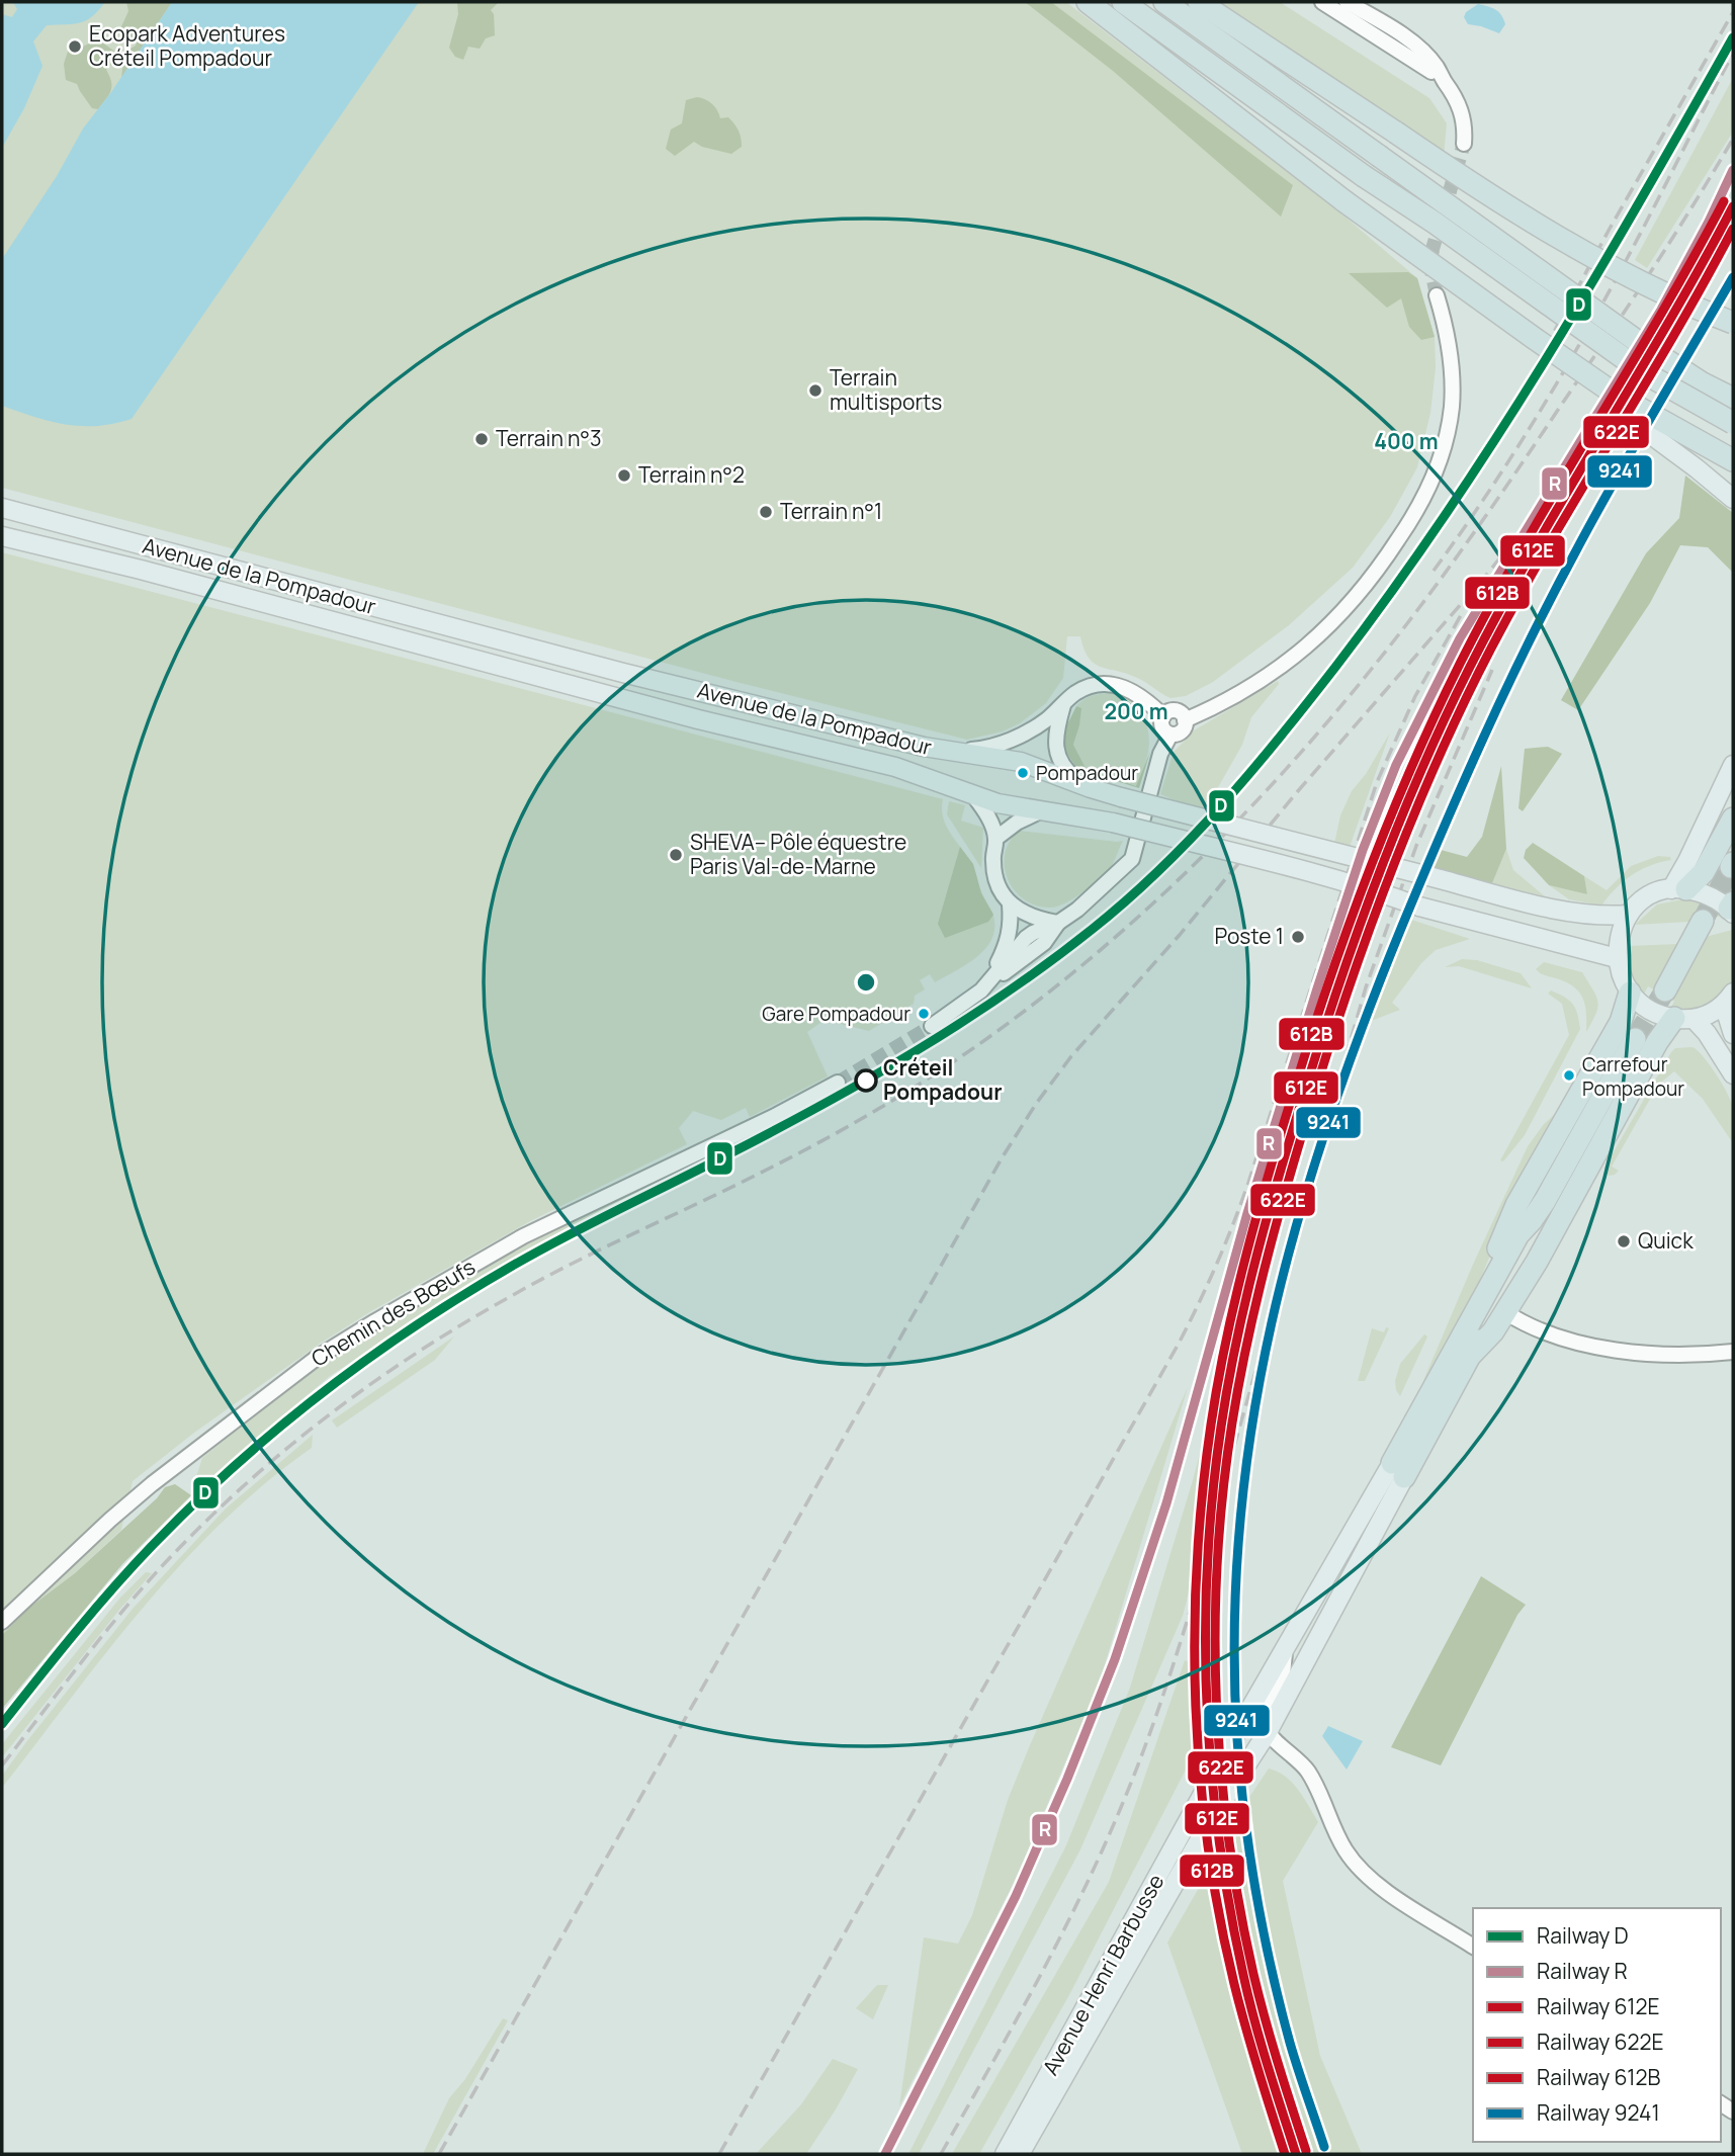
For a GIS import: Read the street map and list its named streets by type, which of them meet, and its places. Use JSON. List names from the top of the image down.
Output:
{
  "streets": {
    "main road": ["Avenue de la Pompadour", "Avenue Henri Barbusse"],
    "street": ["Chemin des Bœufs"]
  },
  "places": [
    "Ecopark Adventures Créteil Pompadour",
    "Terrain multisports",
    "Terrain n°3",
    "Terrain n°2",
    "Terrain n°1",
    "Pompadour",
    "SHEVA– Pôle équestre Paris Val-de-Marne",
    "Poste 1",
    "Gare Pompadour",
    "Carrefour Pompadour",
    "Créteil Pompadour",
    "Quick"
  ],
  "lines": [
    "rail line D",
    "rail line R",
    "rail line 612B",
    "rail line 612E",
    "rail line 622E",
    "rail line 9241"
  ],
  "legend": [
    "Railway D",
    "Railway R",
    "Railway 612E",
    "Railway 622E",
    "Railway 612B",
    "Railway 9241"
  ],
  "rings": ["400 m", "200 m"]
}
